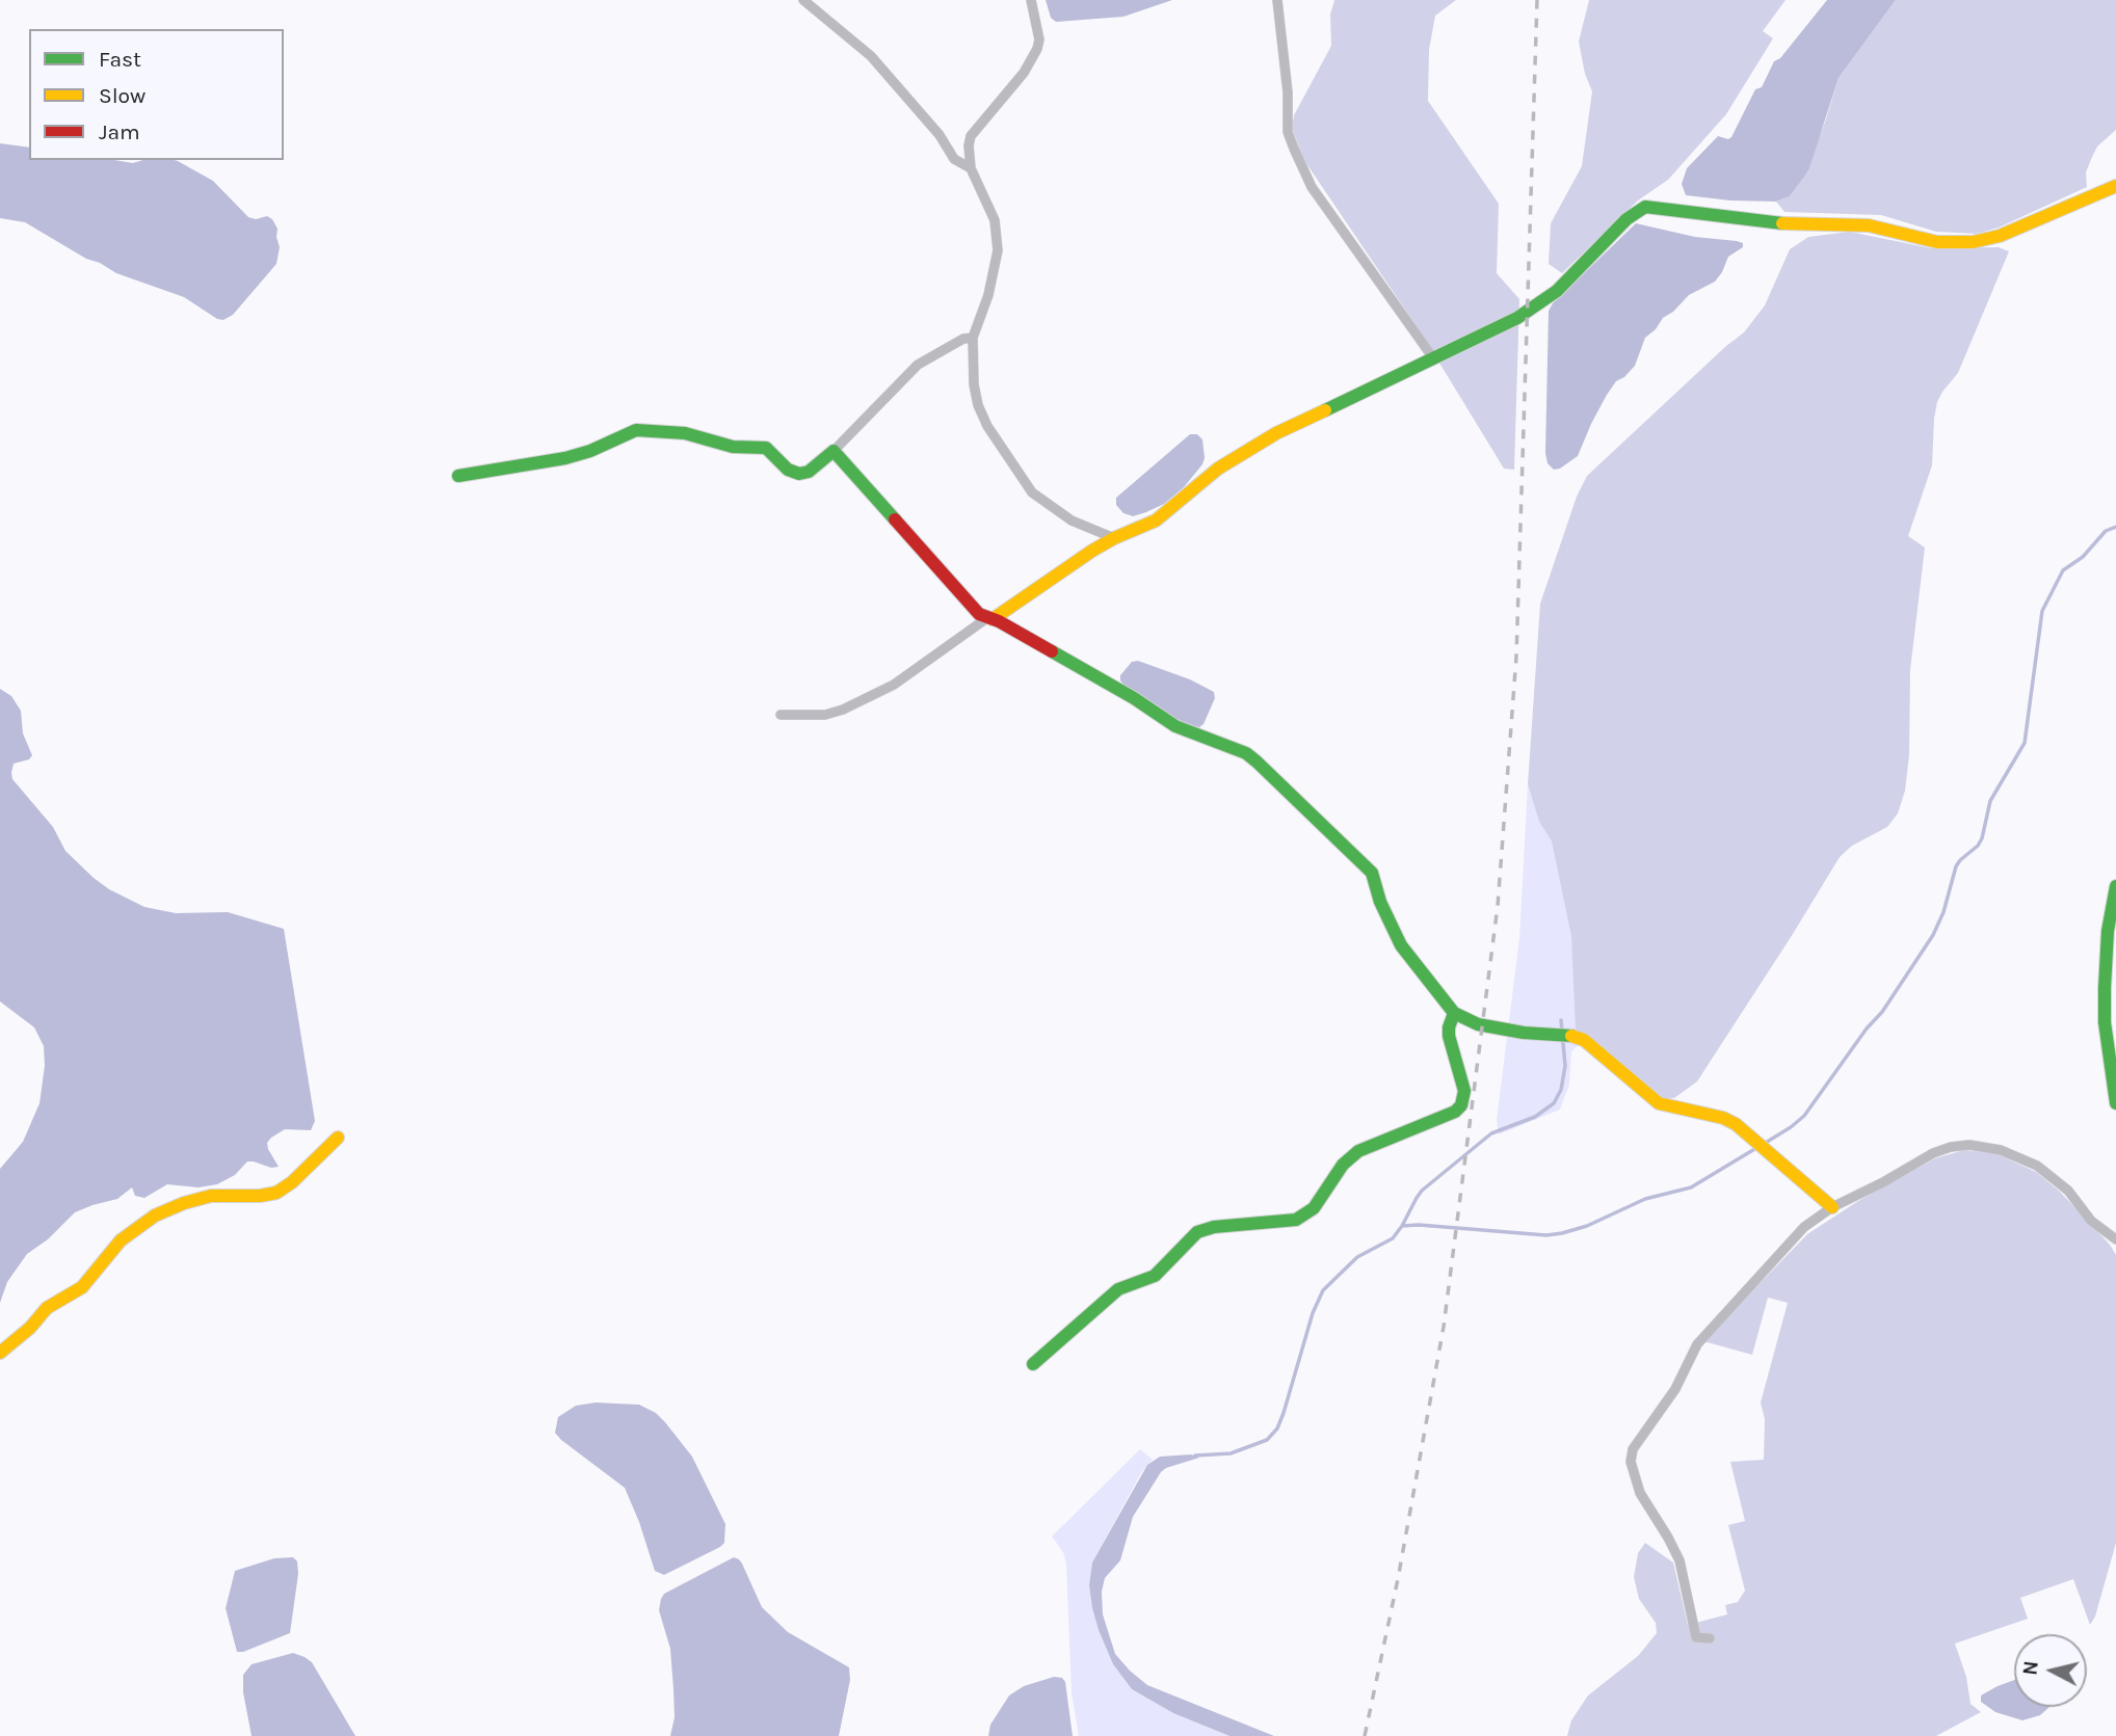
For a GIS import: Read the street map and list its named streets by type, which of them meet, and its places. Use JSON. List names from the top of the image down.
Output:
{
  "legend": ["Fast", "Slow", "Jam"],
  "north": "left"
}
